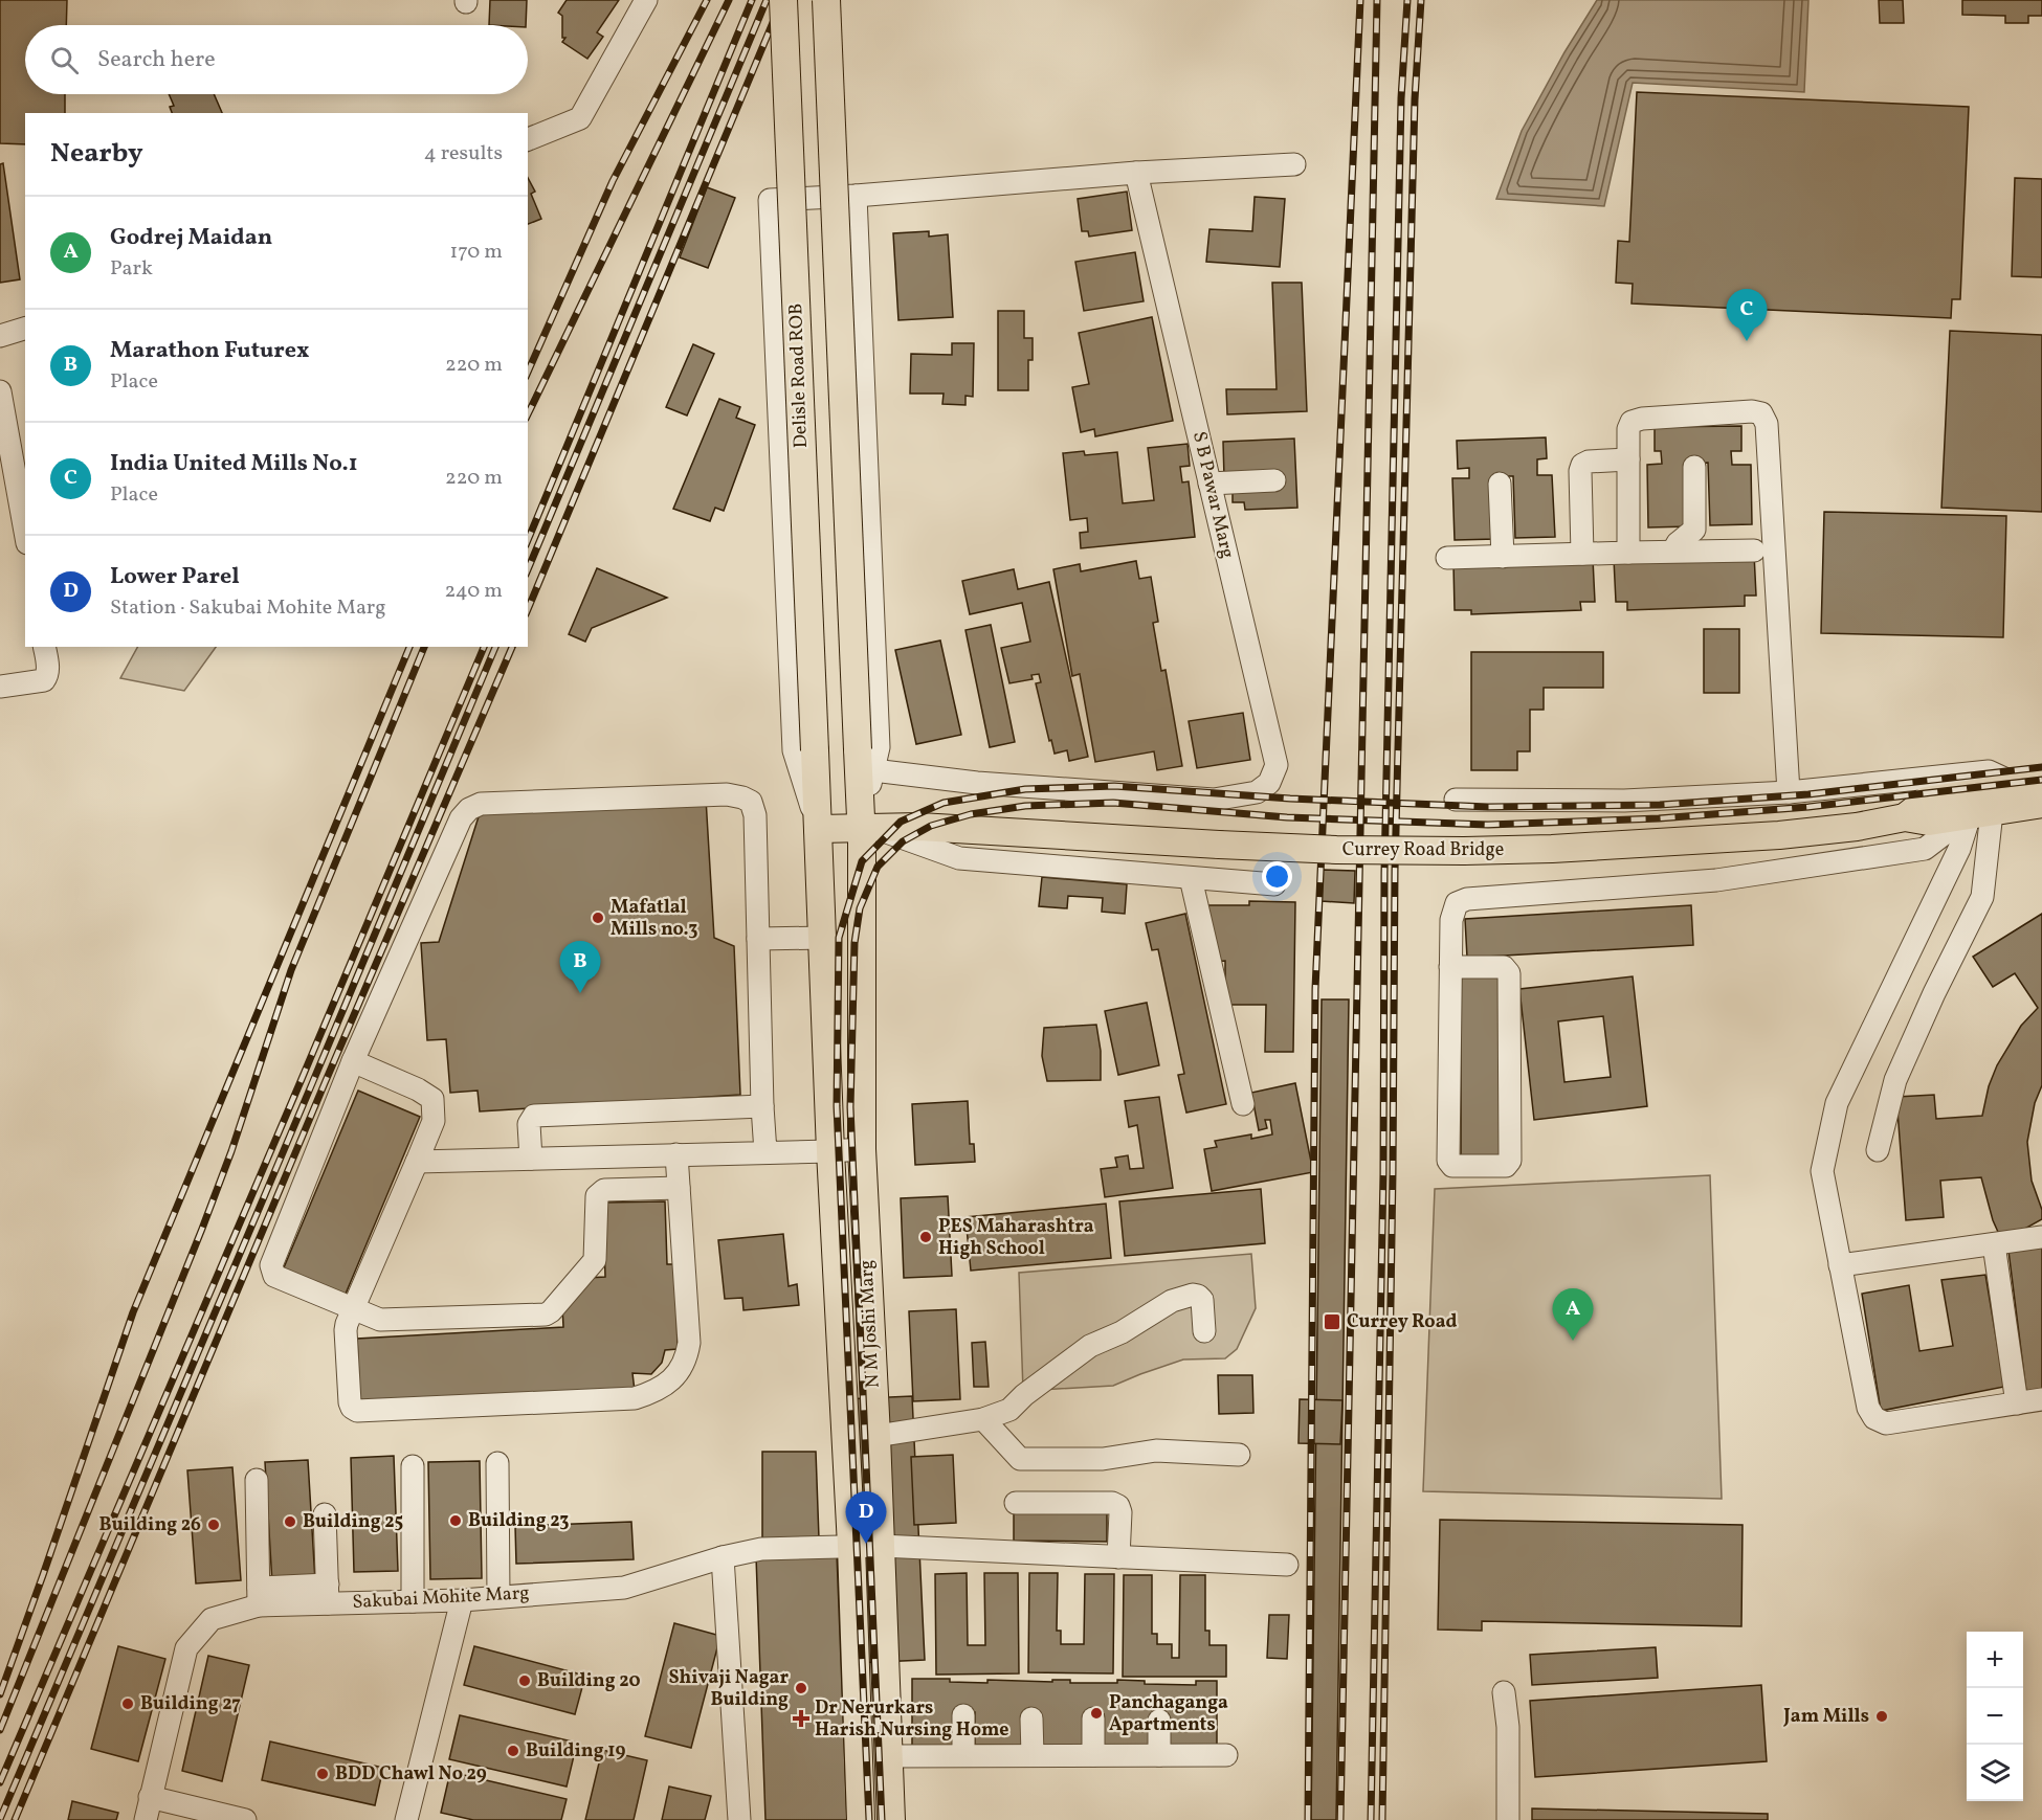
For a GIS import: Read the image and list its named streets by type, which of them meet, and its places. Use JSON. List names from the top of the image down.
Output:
{
  "streets": {
    "main road": ["Delisle Road ROB", "Currey Road Bridge", "N M Joshi Marg"],
    "street": ["S B Pawar Marg", "Sakubai Mohite Marg"]
  },
  "crossings": [
    ["Delisle Road ROB", "Currey Road Bridge"],
    ["Delisle Road ROB", "N M Joshi Marg"],
    ["Currey Road Bridge", "N M Joshi Marg"],
    ["N M Joshi Marg", "Sakubai Mohite Marg"]
  ],
  "places": {
    "other": [
      "Mafatlal Mills no.3",
      "PES Maharashtra High School",
      "Building 23",
      "Building 25",
      "Building 26",
      "Building 20",
      "Shivaji Nagar Building",
      "Building 27",
      "Panchaganga Apartments",
      "Jam Mills",
      "Building 19",
      "BDD Chawl No 29"
    ],
    "transit": ["Currey Road"],
    "health": ["Dr Nerurkars Harish Nursing Home"]
  },
  "page": {
    "search": "Search here",
    "heading": ["Nearby", "4 results"],
    "list": [
      {
        "mark": "A",
        "name": "Godrej Maidan",
        "note": "Park",
        "value": "170 m"
      },
      {
        "mark": "B",
        "name": "Marathon Futurex",
        "note": "Place",
        "value": "220 m"
      },
      {
        "mark": "C",
        "name": "India United Mills No.1",
        "note": "Place",
        "value": "220 m"
      },
      {
        "mark": "D",
        "name": "Lower Parel",
        "note": "Station · Sakubai Mohite Marg",
        "value": "240 m"
      }
    ],
    "pins": [
      "C",
      "B",
      "A",
      "D"
    ],
    "map_buttons": ["+", "−"]
  }
}
